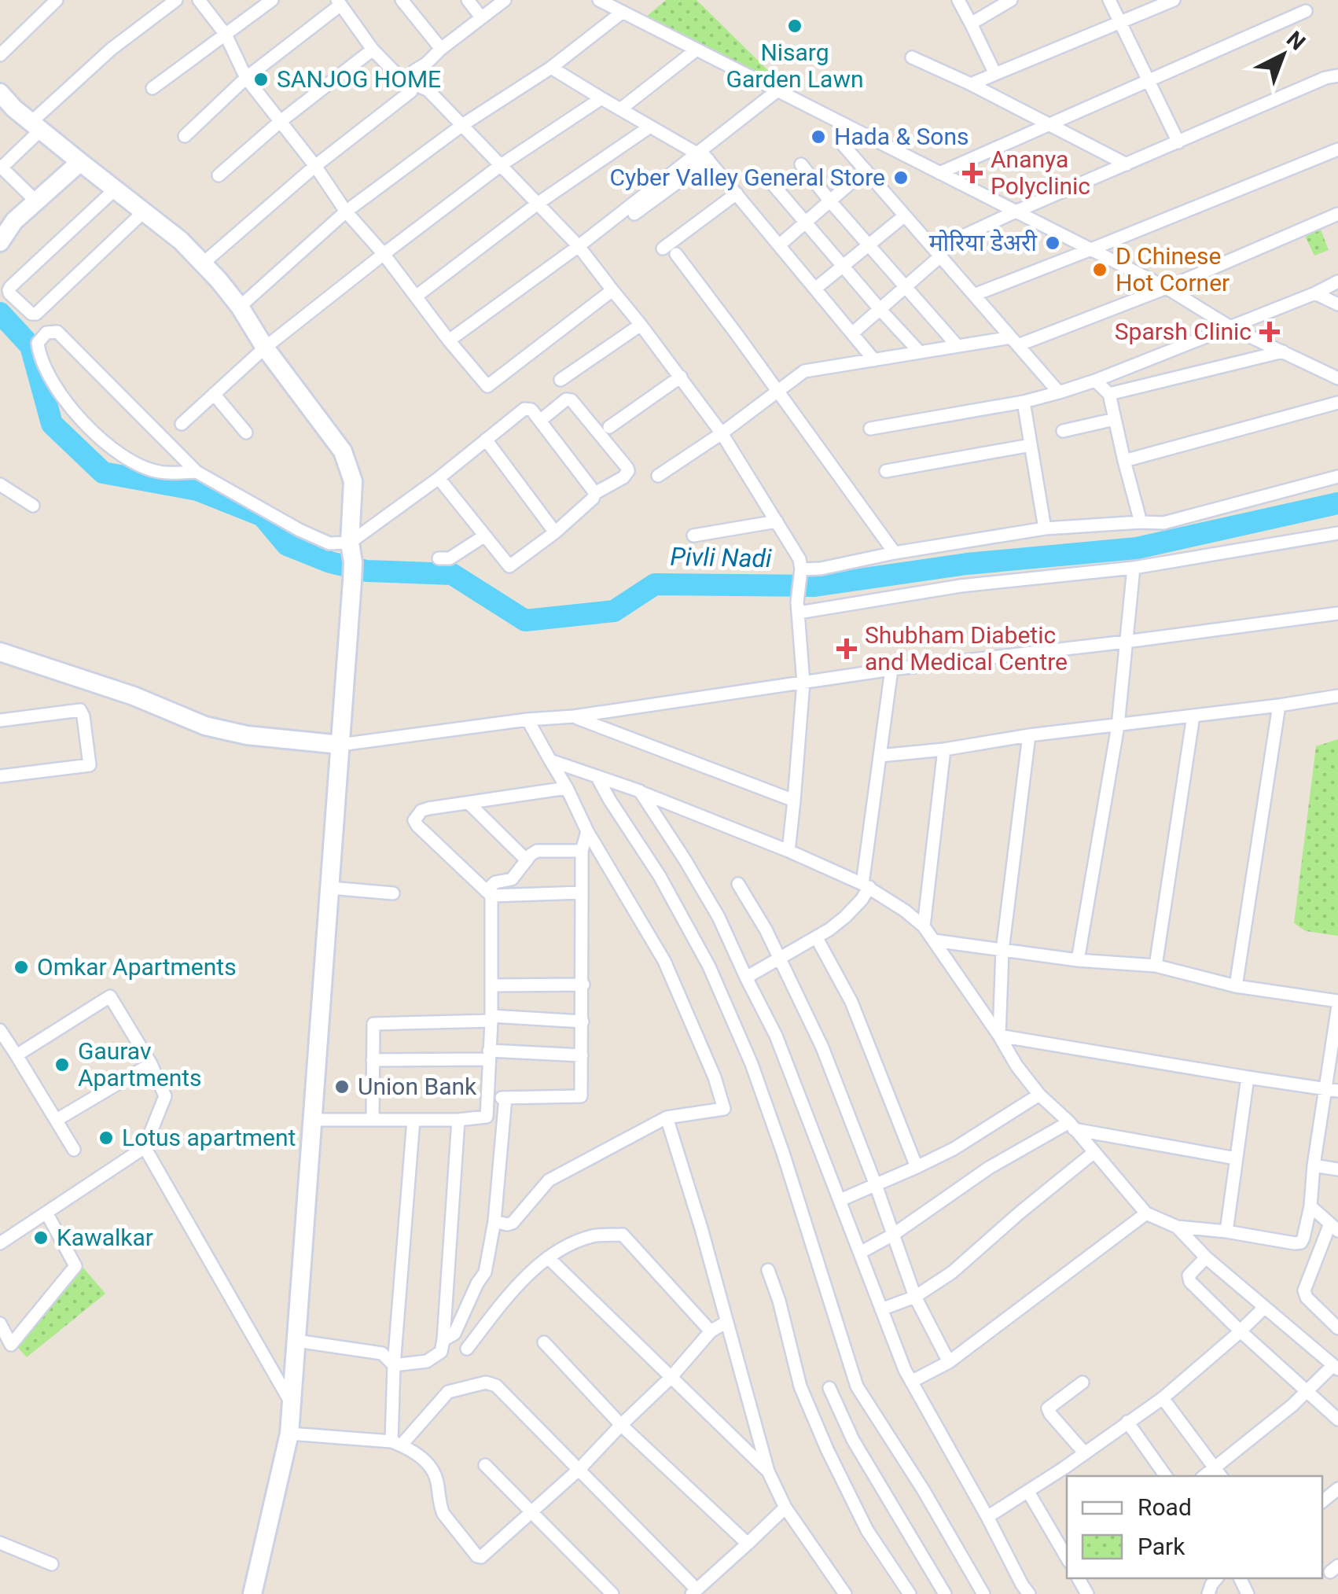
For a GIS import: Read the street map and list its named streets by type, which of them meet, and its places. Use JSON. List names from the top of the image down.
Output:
{
  "water": ["Pivli Nadi"],
  "places": {
    "other": [
      "Nisarg Garden Lawn",
      "SANJOG HOME",
      "Hada & Sons",
      "Cyber Valley General Store",
      "मोरिया डेअरी",
      "D Chinese Hot Corner",
      "Omkar Apartments",
      "Gaurav Apartments",
      "Union Bank",
      "Lotus apartment",
      "Kawalkar"
    ],
    "health": ["Ananya Polyclinic", "Sparsh Clinic", "Shubham Diabetic and Medical Centre"]
  },
  "legend": ["Road", "Park"],
  "north": "top right"
}
